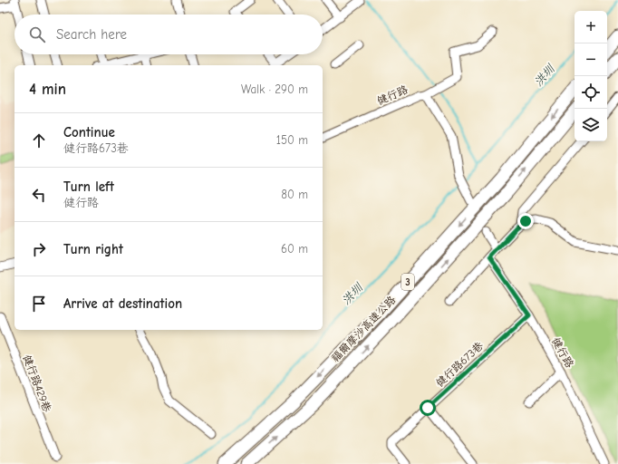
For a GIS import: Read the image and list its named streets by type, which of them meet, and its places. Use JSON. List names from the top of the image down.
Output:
{
  "streets": {
    "highway": ["3", "福爾摩沙高速公路"],
    "street": ["健行路", "健行路673巷", "健行路429巷"]
  },
  "crossings": [
    ["健行路", "健行路673巷"]
  ],
  "water": ["洪圳"],
  "page": {
    "map_buttons": ["+", "−"],
    "search": "Search here",
    "heading": ["4 min", "Walk · 290 m"],
    "list": [
      ["Continue", "健行路673巷", "150 m"],
      ["Turn left", "健行路", "80 m"],
      ["Turn right", "60 m"],
      "Arrive at destination"
    ]
  }
}
